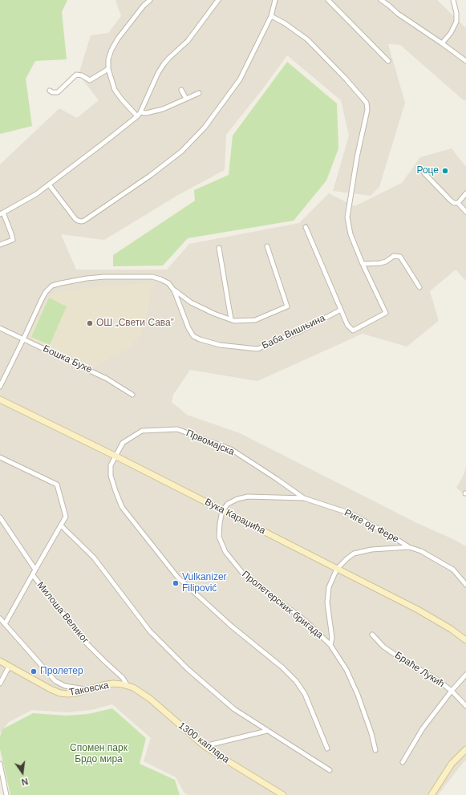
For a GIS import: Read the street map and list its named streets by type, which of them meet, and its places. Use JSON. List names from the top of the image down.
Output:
{
  "streets": {
    "street": [
      "Баба Вишњина",
      "Бошка Бухе",
      "Првомајска",
      "Вука Караџића",
      "Риге од Фере",
      "Пролетерских бригада",
      "Милоша Великог",
      "Браће Лукић",
      "Таковска",
      "1300 каплара"
    ]
  },
  "crossings": [
    ["Баба Вишњина", "Бошка Бухе"],
    ["Првомајска", "Вука Караџића"],
    ["Првомајска", "Риге од Фере"],
    ["Вука Караџића", "Риге од Фере"],
    ["Вука Караџића", "Пролетерских бригада"],
    ["Риге од Фере", "Пролетерских бригада"],
    ["Милоша Великог", "Таковска"],
    ["Милоша Великог", "1300 каплара"],
    ["Таковска", "1300 каплара"]
  ],
  "parks": ["Спомен парк Брдо мира"],
  "places": [
    "Роце",
    "ОШ „Свети Сава”",
    "Vulkanizer Filipović",
    "Пролетер"
  ],
  "north": "bottom"
}
